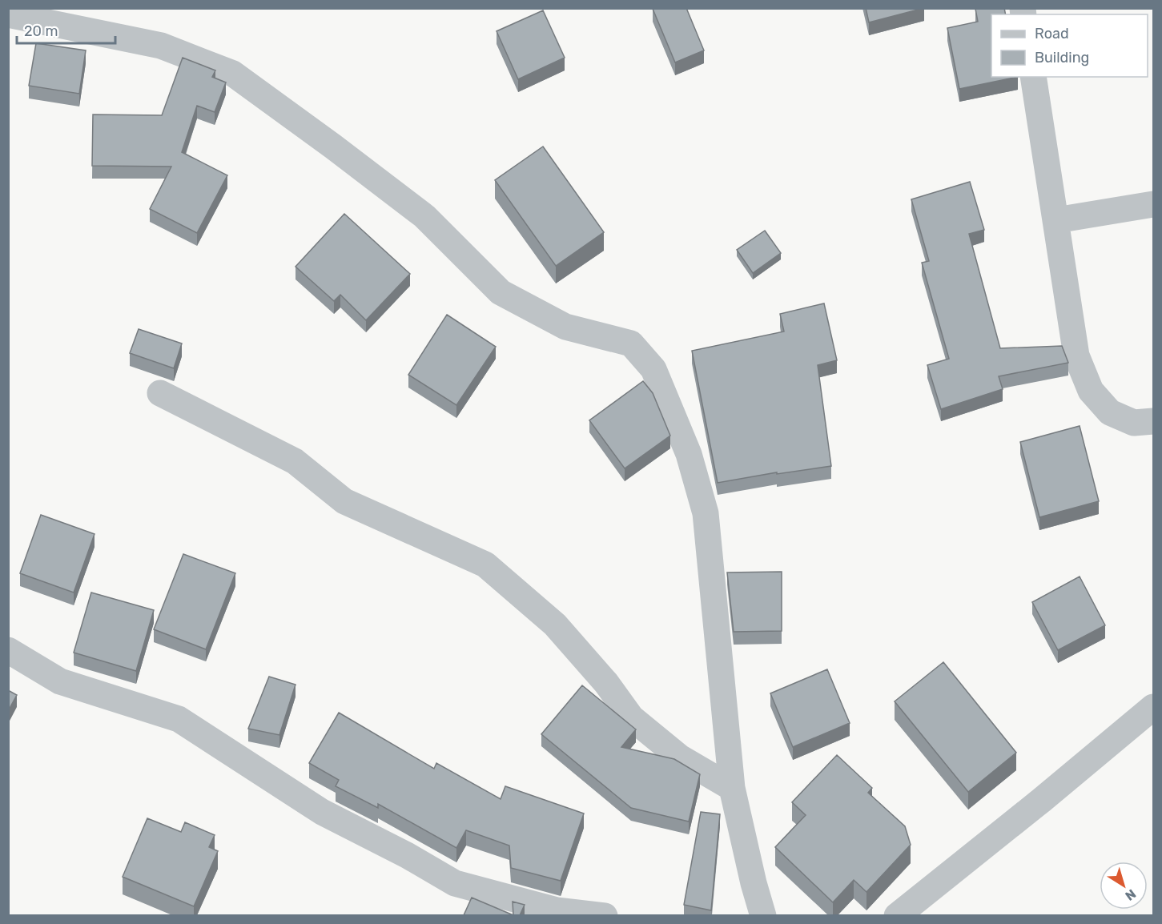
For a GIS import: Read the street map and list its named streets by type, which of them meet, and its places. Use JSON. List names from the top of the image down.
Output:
{
  "legend": ["Road", "Building"],
  "scale_bar": "20 m",
  "north": "bottom right"
}
